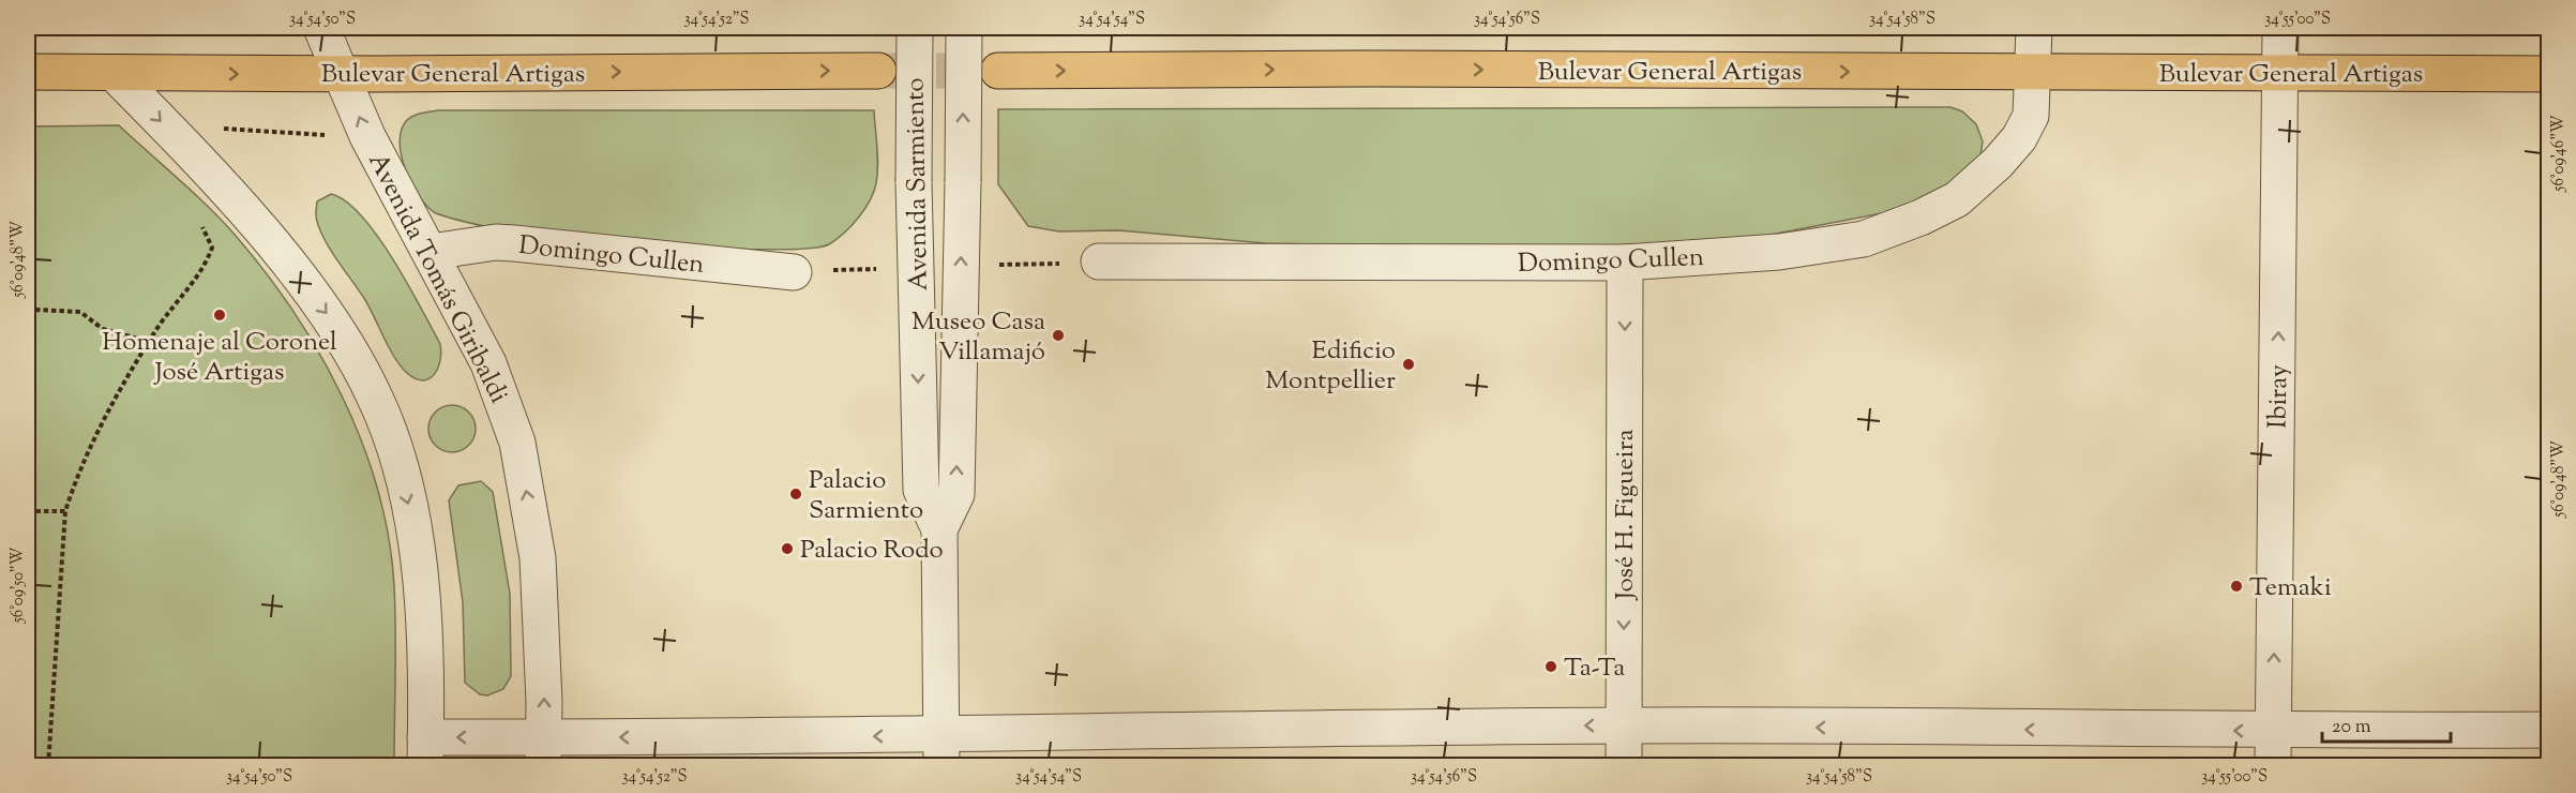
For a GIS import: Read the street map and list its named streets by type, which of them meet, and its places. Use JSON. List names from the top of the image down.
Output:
{
  "streets": {
    "main road": ["Bulevar General Artigas"],
    "street": [
      "Avenida Sarmiento",
      "Domingo Cullen",
      "Avenida Tomás Giribaldi",
      "Ibiray",
      "José H. Figueira"
    ]
  },
  "crossings": [
    ["Bulevar General Artigas", "Domingo Cullen"],
    ["Bulevar General Artigas", "Avenida Tomás Giribaldi"],
    ["Bulevar General Artigas", "Ibiray"],
    ["Domingo Cullen", "Avenida Tomás Giribaldi"],
    ["Domingo Cullen", "José H. Figueira"]
  ],
  "one_way": ["Bulevar General Artigas", "Ibiray", "José H. Figueira"],
  "places": [
    "Homenaje al Coronel José Artigas",
    "Museo Casa Villamajó",
    "Edificio Montpellier",
    "Palacio Sarmiento",
    "Palacio Rodo",
    "Temaki",
    "Ta-Ta"
  ],
  "scale_bar": "20 m",
  "coordinates": [
    "34°54'50\"S",
    "34°54'52\"S",
    "34°54'54\"S",
    "34°54'56\"S",
    "34°54'58\"S",
    "34°55'00\"S",
    "56°09'46\"W",
    "56°09'48\"W",
    "56°09'50\"W"
  ]
}
